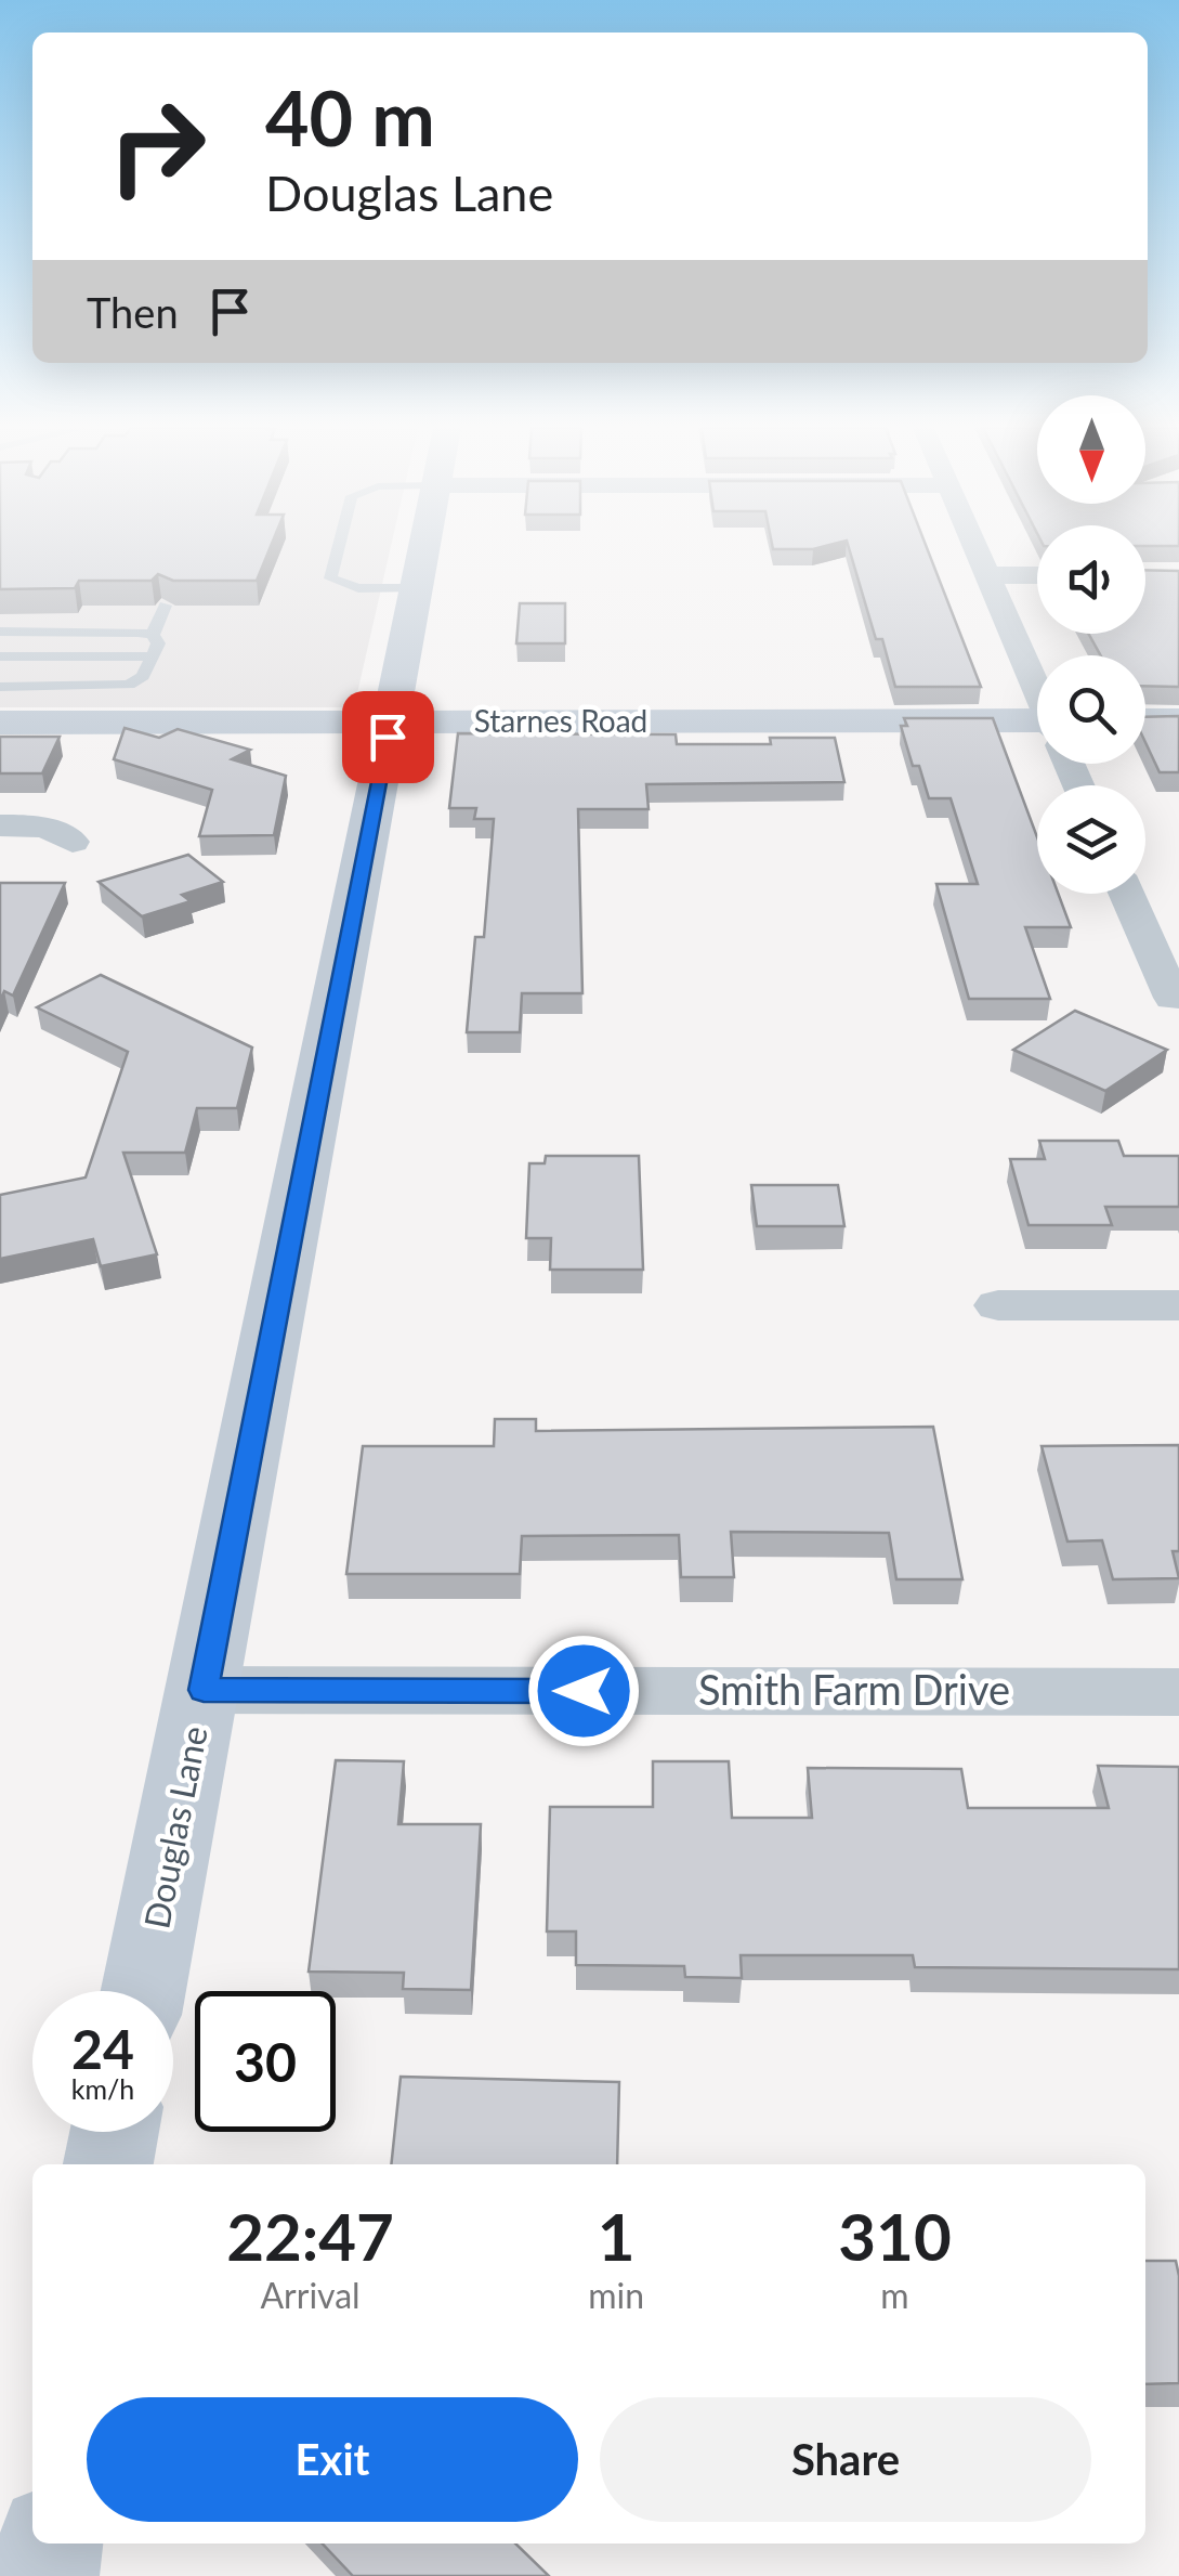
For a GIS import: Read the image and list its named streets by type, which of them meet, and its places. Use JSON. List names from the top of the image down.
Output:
{
  "streets": {
    "street": ["Starnes Road", "Smith Farm Drive", "Douglas Lane"]
  },
  "crossings": [
    ["Starnes Road", "Douglas Lane"],
    ["Smith Farm Drive", "Douglas Lane"]
  ],
  "north": "bottom",
  "page": {
    "turn": ["40 m", "Douglas Lane"],
    "then": "Then",
    "speed": "24 km/h",
    "limit": "30",
    "eta": [
      "22:47",
      "Arrival",
      "1",
      "min",
      "310",
      "m"
    ],
    "buttons": ["Exit", "Share"]
  }
}
